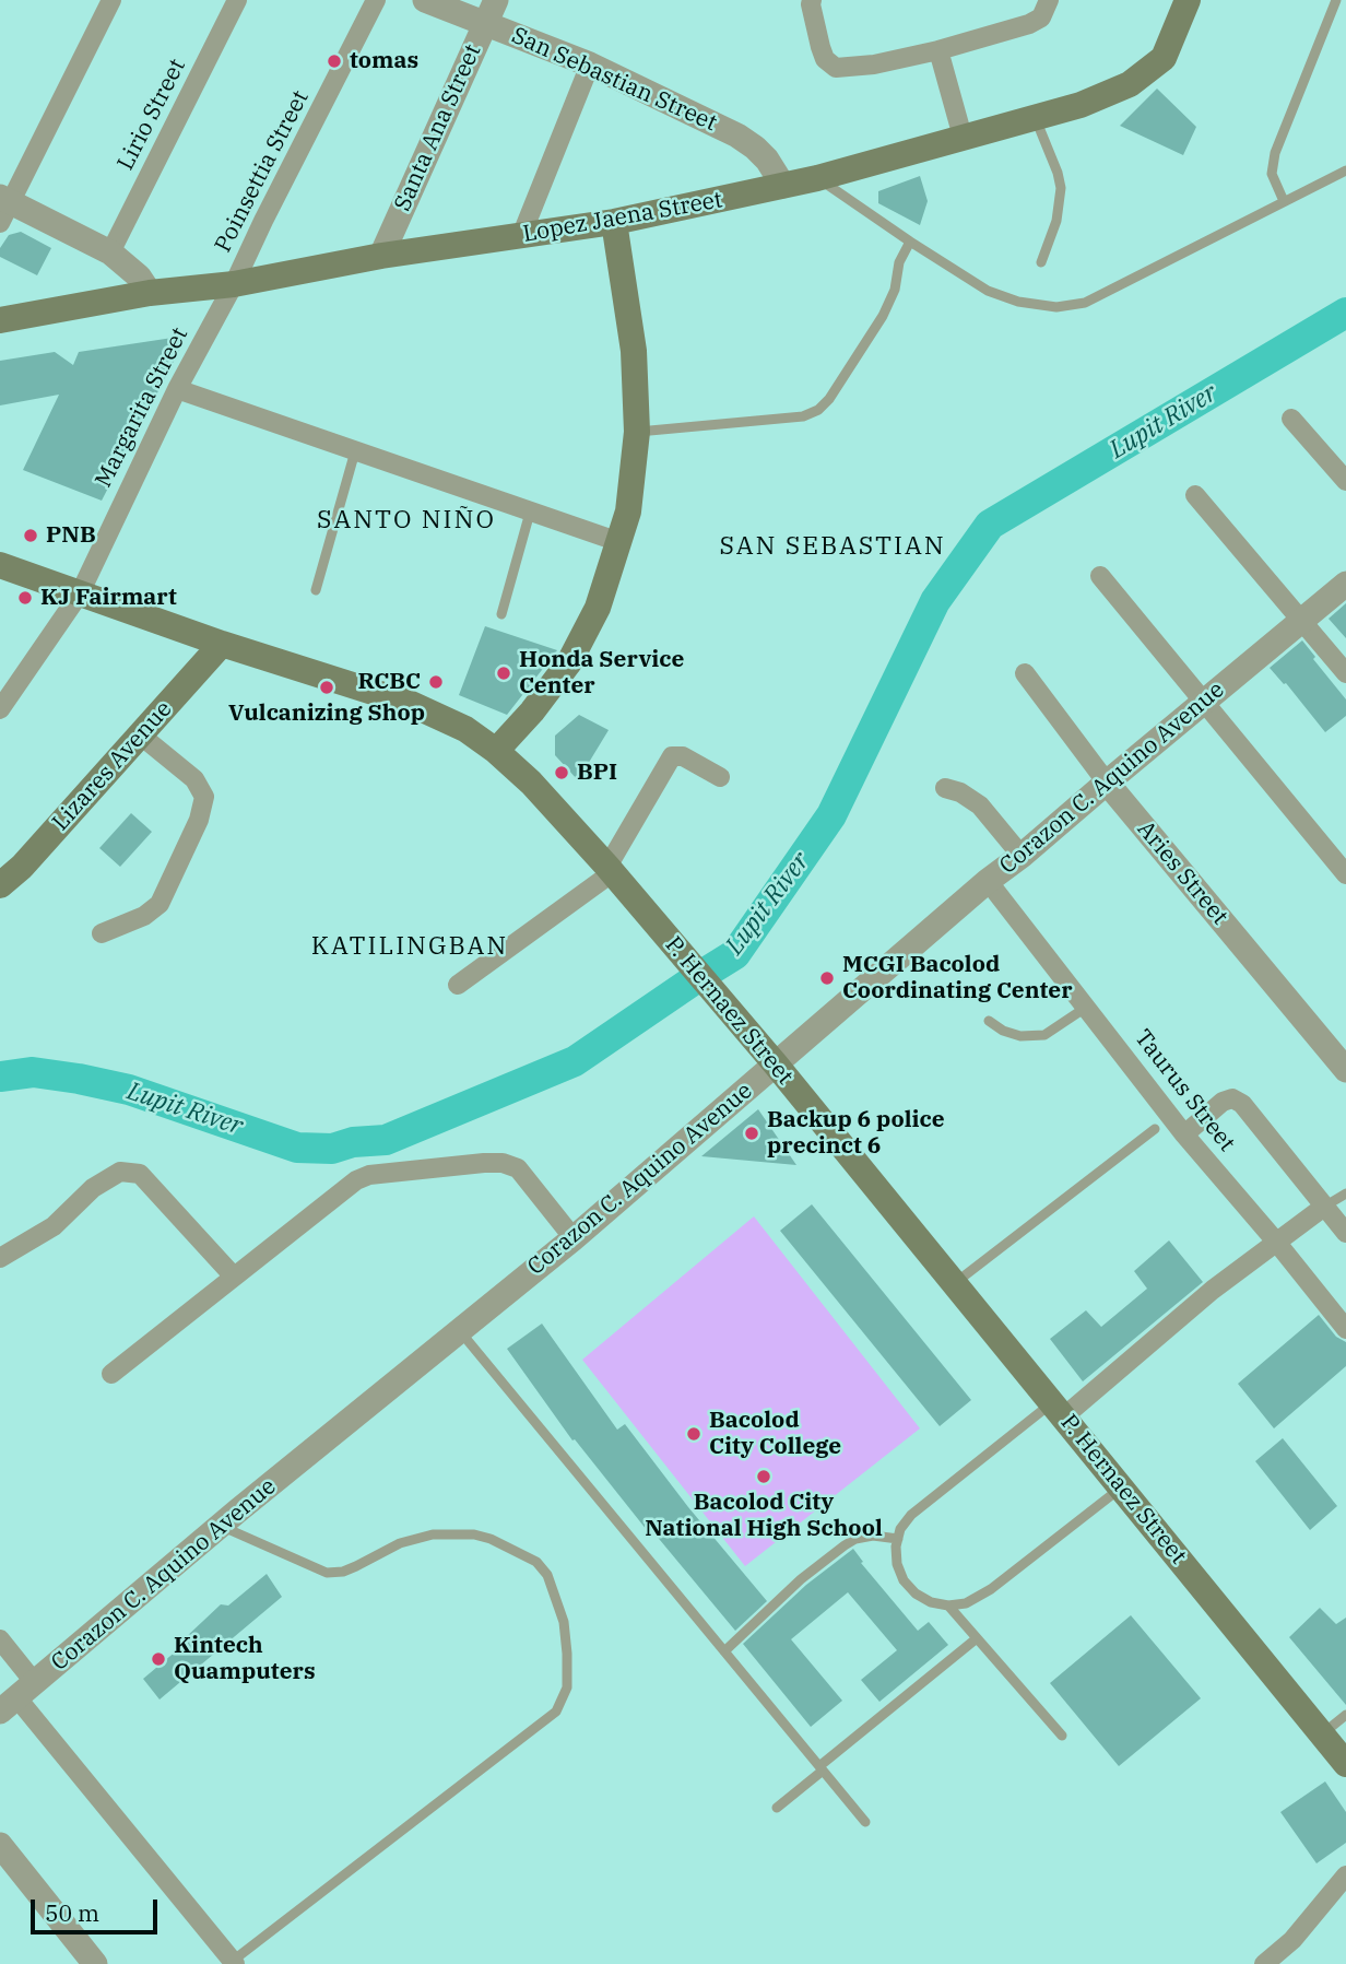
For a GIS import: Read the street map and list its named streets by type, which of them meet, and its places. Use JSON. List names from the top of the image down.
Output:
{
  "streets": {
    "main road": ["Lopez Jaena Street", "Lizares Avenue", "P. Hernaez Street"],
    "street": [
      "San Sebastian Street",
      "Lirio Street",
      "Santa Ana Street",
      "Poinsettia Street",
      "Margarita Street",
      "Corazon C. Aquino Avenue",
      "Aries Street",
      "Taurus Street"
    ]
  },
  "crossings": [
    ["San Sebastian Street", "Santa Ana Street"],
    ["San Sebastian Street", "Lopez Jaena Street"],
    ["Santa Ana Street", "Lopez Jaena Street"],
    ["Poinsettia Street", "Lopez Jaena Street"],
    ["Poinsettia Street", "Margarita Street"],
    ["Lopez Jaena Street", "Margarita Street"],
    ["Margarita Street", "P. Hernaez Street"],
    ["Lizares Avenue", "P. Hernaez Street"],
    ["Corazon C. Aquino Avenue", "Aries Street"],
    ["Corazon C. Aquino Avenue", "P. Hernaez Street"],
    ["Corazon C. Aquino Avenue", "Taurus Street"]
  ],
  "districts": ["SANTO NIÑO", "SAN SEBASTIAN", "KATILINGBAN"],
  "water": ["Lupit River"],
  "places": [
    "tomas",
    "PNB",
    "KJ Fairmart",
    "Honda Service Center",
    "RCBC",
    "Vulcanizing Shop",
    "BPI",
    "MCGI Bacolod Coordinating Center",
    "Backup 6 police precinct 6",
    "Bacolod City College",
    "Bacolod City National High School",
    "Kintech Quamputers"
  ],
  "scale_bar": "50 m"
}
